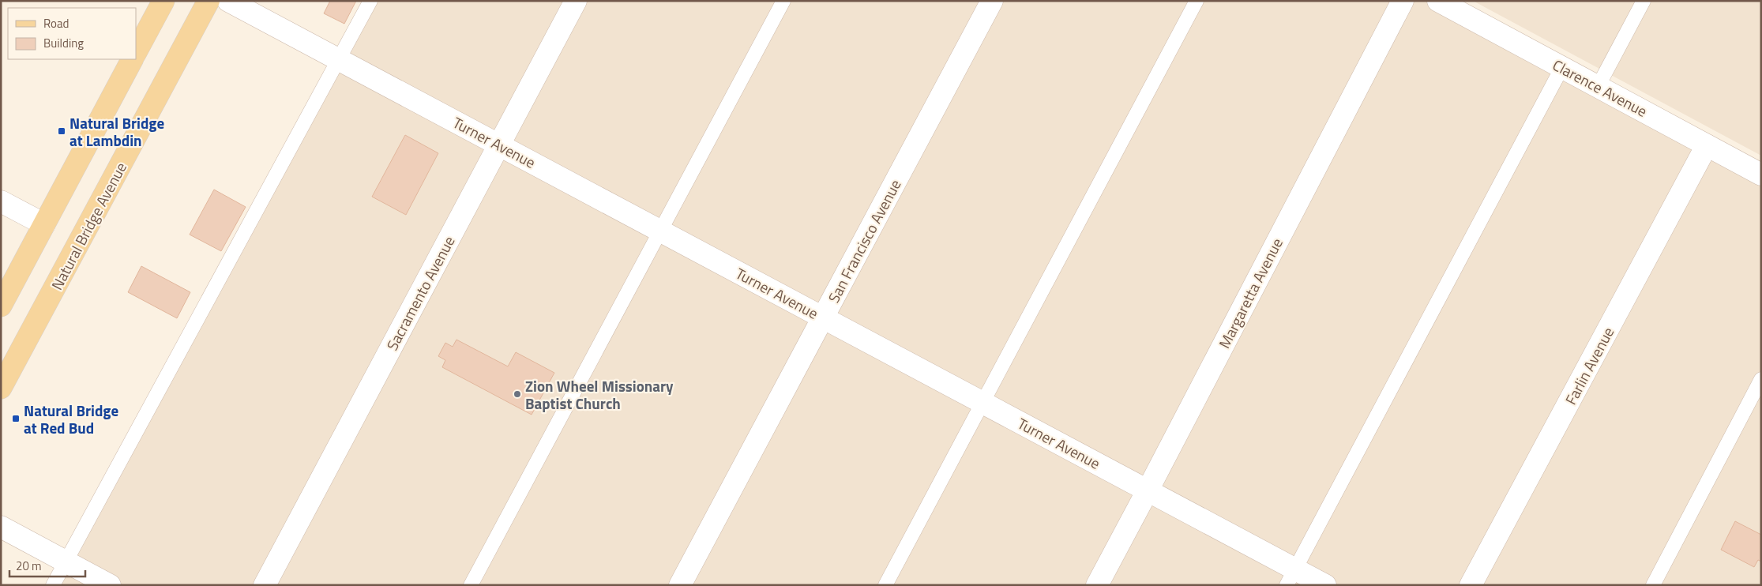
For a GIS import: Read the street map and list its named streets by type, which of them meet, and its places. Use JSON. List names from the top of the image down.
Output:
{
  "streets": {
    "main road": ["Natural Bridge Avenue"],
    "street": [
      "Clarence Avenue",
      "Turner Avenue",
      "San Francisco Avenue",
      "Sacramento Avenue",
      "Margaretta Avenue",
      "Farlin Avenue"
    ]
  },
  "crossings": [
    ["Clarence Avenue", "Farlin Avenue"],
    ["Turner Avenue", "San Francisco Avenue"],
    ["Turner Avenue", "Sacramento Avenue"],
    ["Turner Avenue", "Margaretta Avenue"]
  ],
  "places": {
    "transit": ["Natural Bridge at Lambdin", "Natural Bridge at Red Bud"],
    "other": ["Zion Wheel Missionary Baptist Church"]
  },
  "legend": ["Road", "Building"],
  "scale_bar": "20 m"
}
